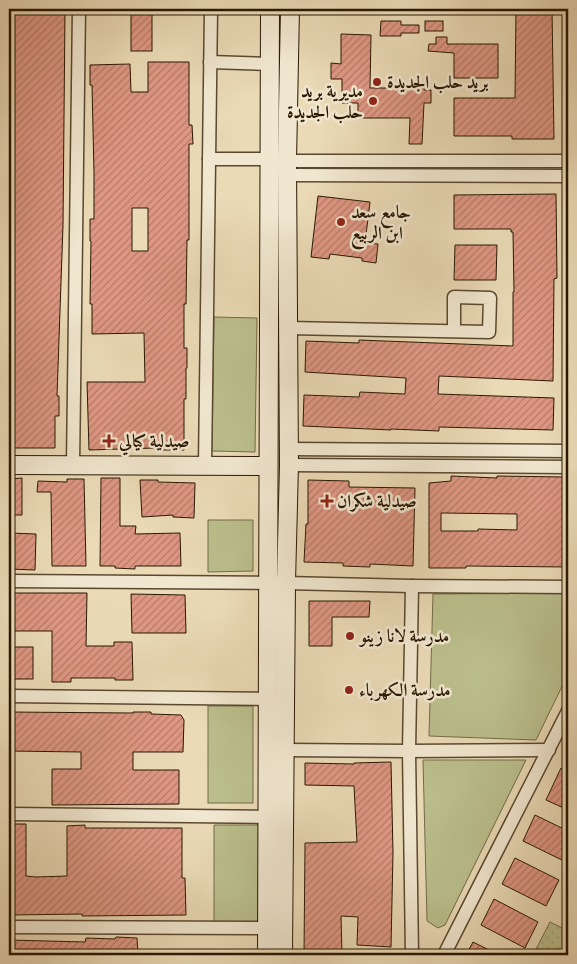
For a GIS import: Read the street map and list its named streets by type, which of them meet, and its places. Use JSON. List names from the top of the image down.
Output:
{
  "places": {
    "other": [
      "بريد حلب الجديدة",
      "مديرية بريد حلب الجديدة",
      "جامع سعد ابن الربيع",
      "مدرسة لانا زينو",
      "مدرسة الكهرباء"
    ],
    "health": ["صيدلية كيالي", "صيدلية شكران"]
  }
}
